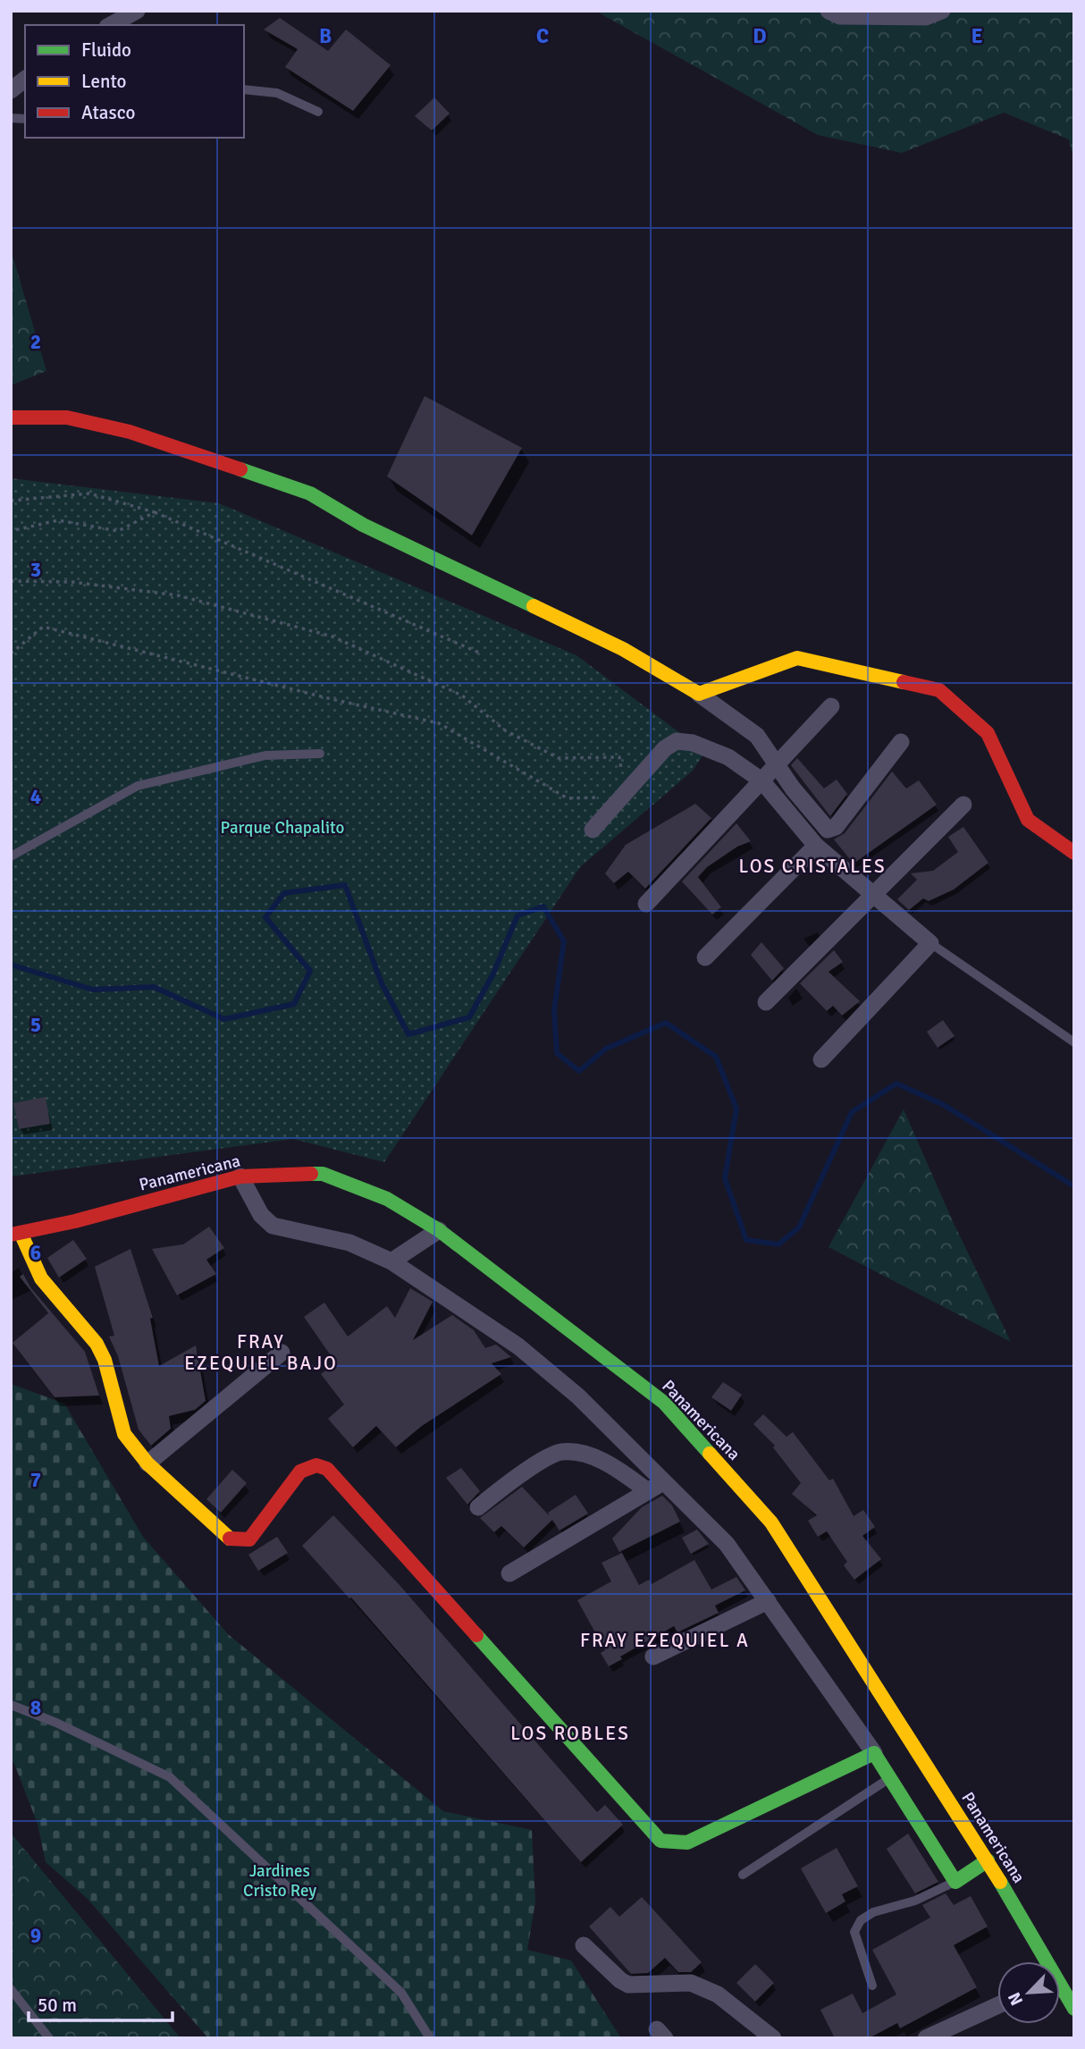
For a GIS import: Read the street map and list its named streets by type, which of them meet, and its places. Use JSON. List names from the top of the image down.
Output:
{
  "streets": {
    "street": ["Panamericana"]
  },
  "districts": [
    "LOS CRISTALES",
    "FRAY EZEQUIEL BAJO",
    "FRAY EZEQUIEL A",
    "LOS ROBLES"
  ],
  "parks": ["Parque Chapalito", "Jardines Cristo Rey"],
  "legend": ["Fluido", "Lento", "Atasco"],
  "scale_bar": "50 m",
  "north": "bottom left",
  "grid": {
    "columns": [
      "B",
      "C",
      "D",
      "E"
    ],
    "rows": [
      "2",
      "3",
      "4",
      "5",
      "6",
      "7",
      "8",
      "9"
    ]
  }
}
